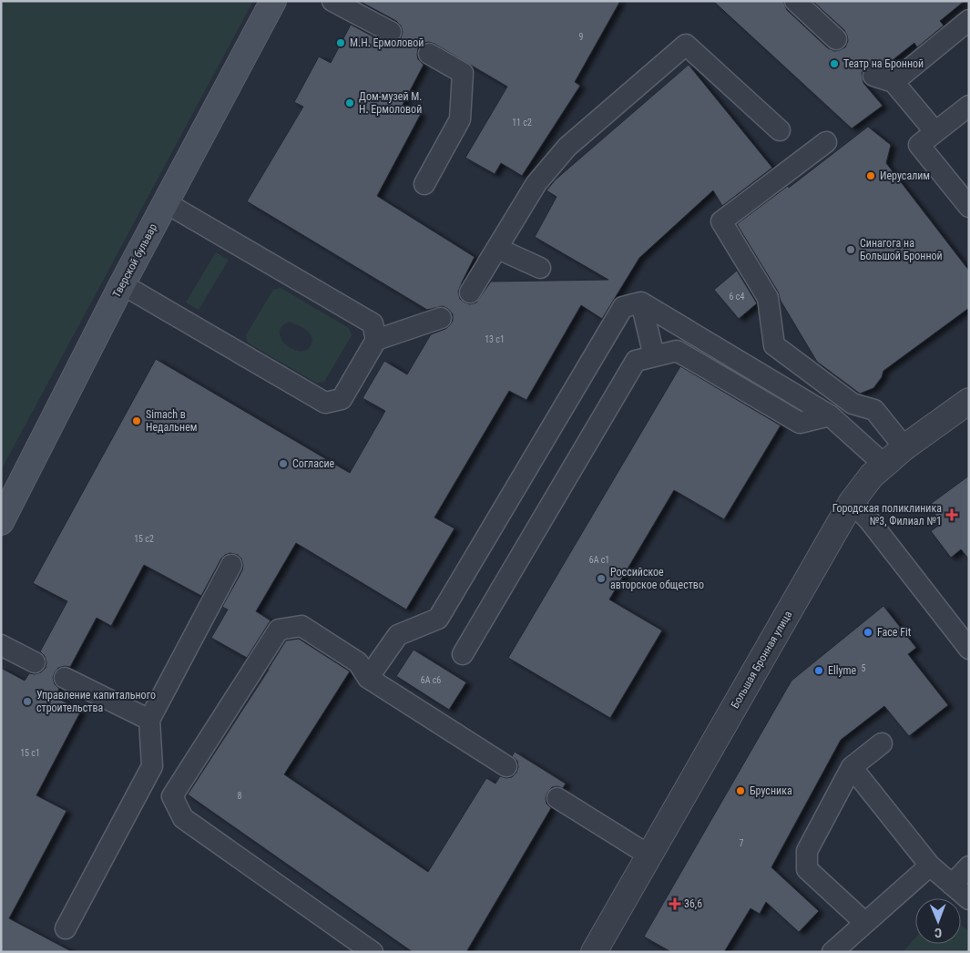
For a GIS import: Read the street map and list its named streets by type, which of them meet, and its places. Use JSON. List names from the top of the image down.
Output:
{
  "streets": {
    "main road": ["Тверской бульвар"],
    "street": ["Большая Бронная улица"]
  },
  "places": {
    "other": [
      "М.Н. Ермоловой",
      "Театр на Бронной",
      "Дом-музей М. Н. Ермоловой",
      "Иерусалим",
      "Синагога на Большой Бронной",
      "Simach в Недальнем",
      "Согласие",
      "Российское авторское общество",
      "Face Fit",
      "Ellyme",
      "Управление капитального строительства",
      "Брусника"
    ],
    "health": ["Городская поликлиника №3, Филиал №1", "36,6"]
  },
  "house_numbers": [
    "9",
    "11 с2",
    "6 с4",
    "13 с1",
    "15 с2",
    "6А с1",
    "5",
    "6А с6",
    "15 с1",
    "8",
    "7"
  ],
  "north": "bottom"
}
